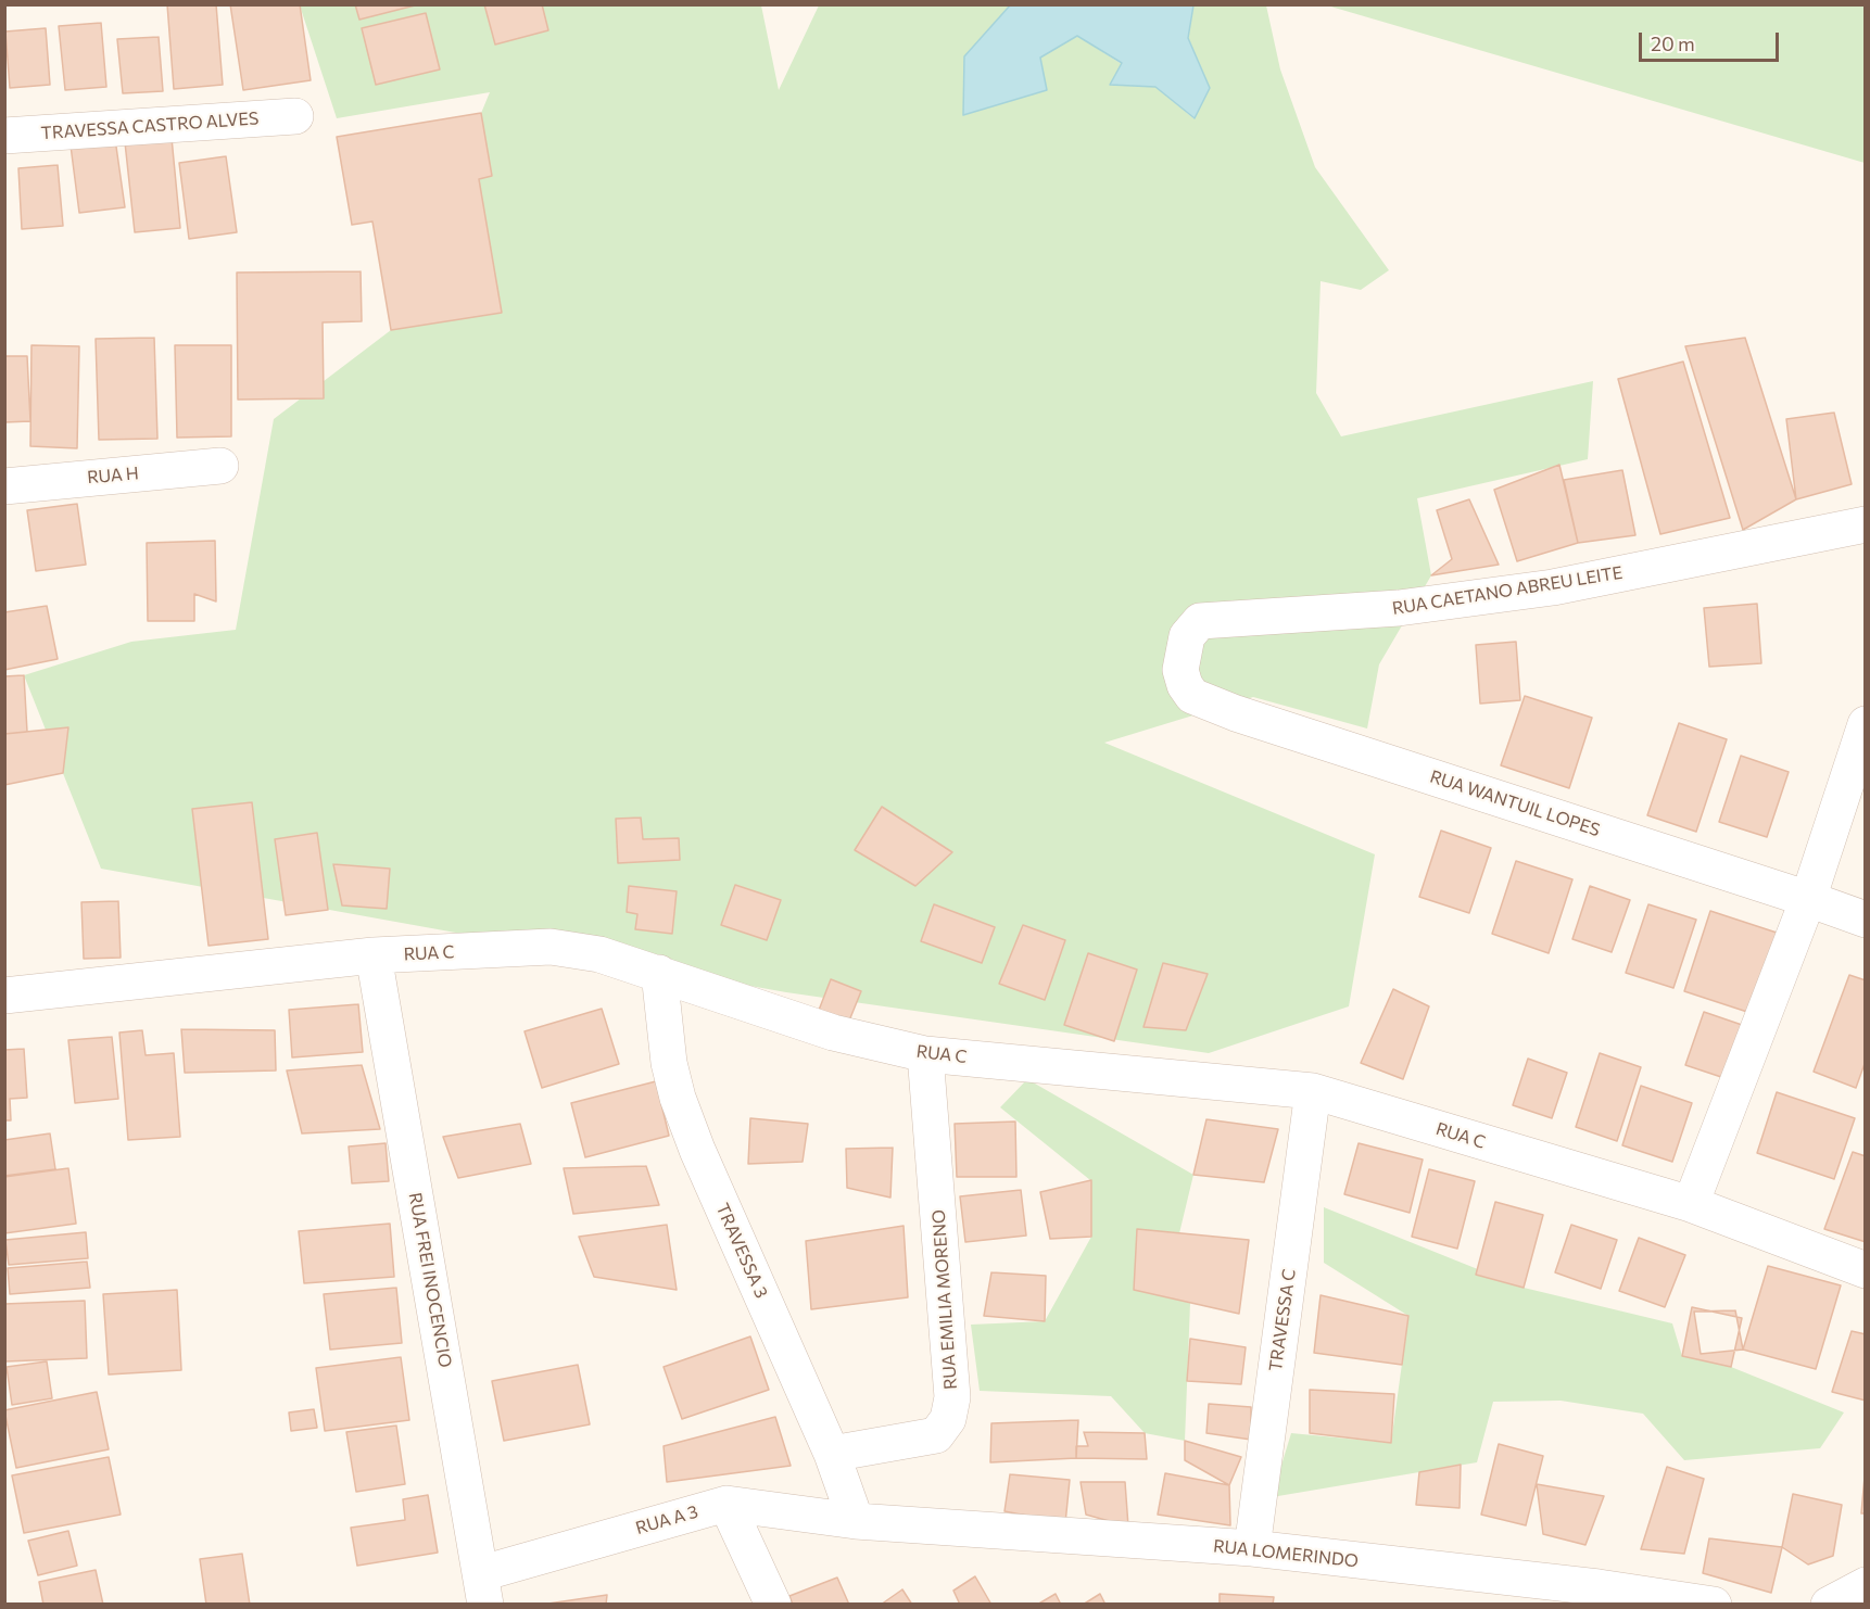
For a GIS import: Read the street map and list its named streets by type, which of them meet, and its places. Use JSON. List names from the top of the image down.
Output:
{
  "streets": {
    "street": [
      "TRAVESSA CASTRO ALVES",
      "RUA H",
      "RUA CAETANO ABREU LEITE",
      "RUA WANTUIL LOPES",
      "RUA C",
      "TRAVESSA 3",
      "RUA FREI INOCENCIO",
      "RUA EMILIA MORENO",
      "TRAVESSA C",
      "RUA A 3",
      "RUA LOMERINDO"
    ]
  },
  "crossings": [
    ["RUA CAETANO ABREU LEITE", "RUA WANTUIL LOPES"],
    ["RUA C", "TRAVESSA 3"],
    ["RUA C", "RUA FREI INOCENCIO"],
    ["RUA C", "RUA EMILIA MORENO"],
    ["RUA C", "TRAVESSA C"],
    ["TRAVESSA 3", "RUA EMILIA MORENO"],
    ["TRAVESSA 3", "RUA A 3"],
    ["TRAVESSA 3", "RUA LOMERINDO"],
    ["RUA FREI INOCENCIO", "RUA A 3"],
    ["TRAVESSA C", "RUA LOMERINDO"],
    ["RUA A 3", "RUA LOMERINDO"]
  ],
  "scale_bar": "20 m"
}
